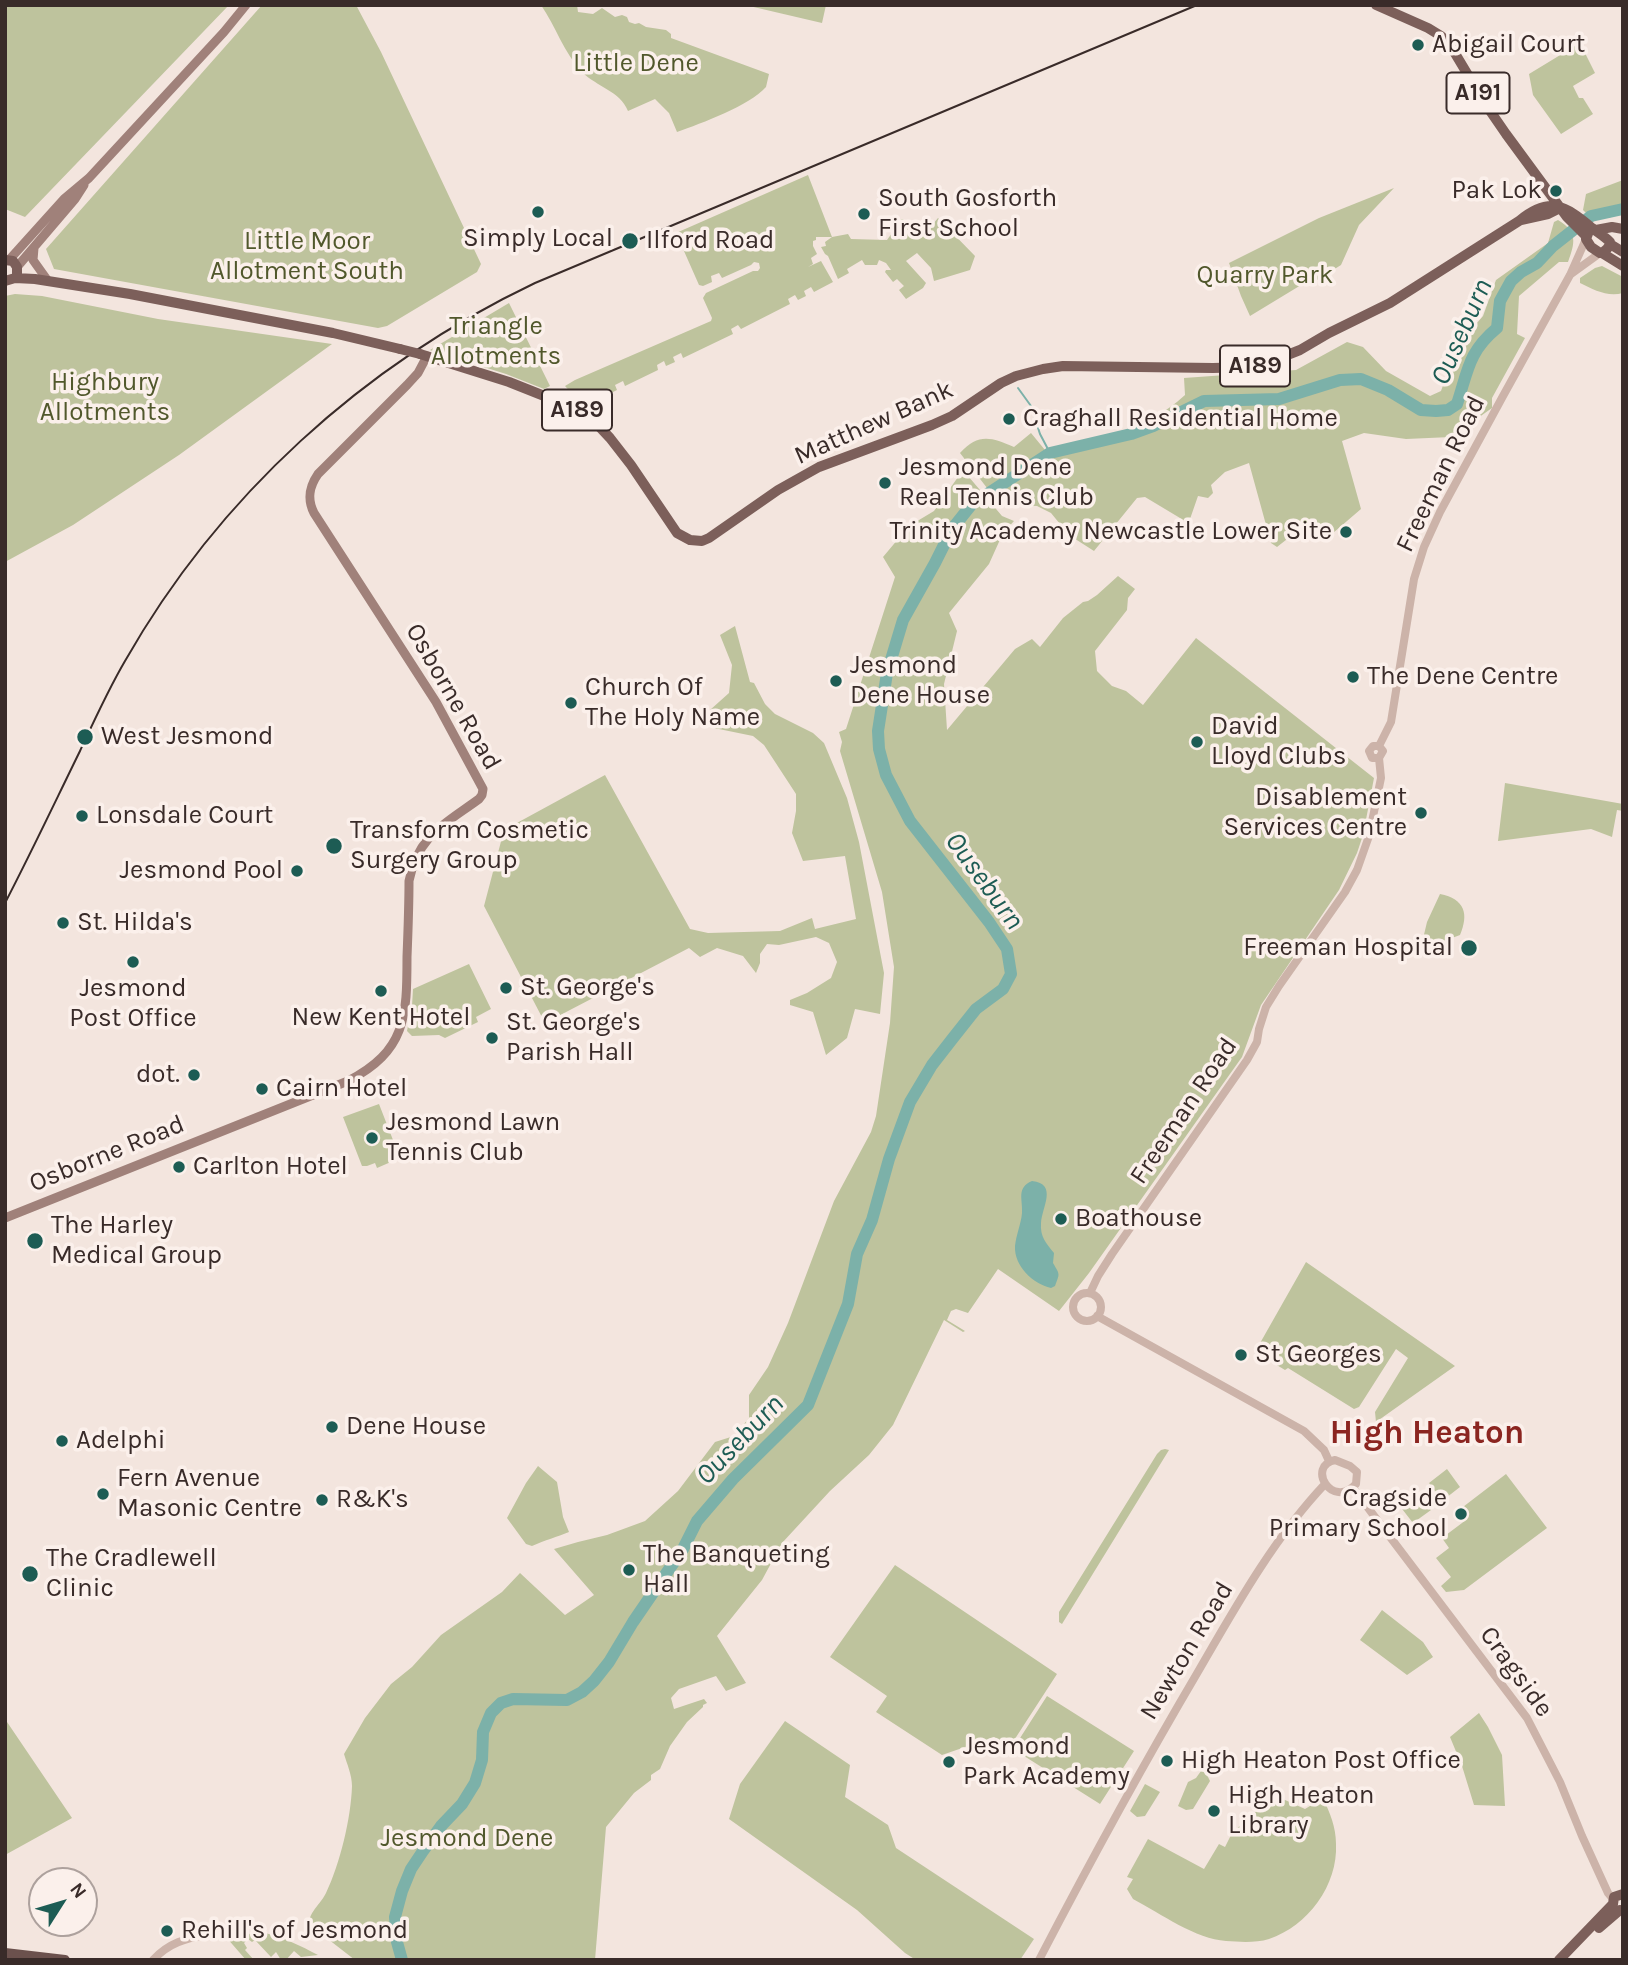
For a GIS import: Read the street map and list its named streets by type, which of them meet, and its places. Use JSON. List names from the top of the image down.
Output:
{
  "streets": {
    "main road": [
      "A191",
      "A189",
      "Matthew Bank",
      "Osborne Road"
    ],
    "street": ["Freeman Road", "Newton Road", "Cragside"]
  },
  "crossings": [
    ["A191", "Matthew Bank"],
    ["A189", "Matthew Bank"],
    ["A189", "Osborne Road"],
    ["Matthew Bank", "Osborne Road"],
    ["Newton Road", "Cragside"]
  ],
  "districts": ["High Heaton"],
  "water": ["Ouseburn"],
  "parks": [
    "Little Dene",
    "Little Moor Allotment South",
    "Quarry Park",
    "Triangle Allotments",
    "Highbury Allotments",
    "Jesmond Dene"
  ],
  "places": [
    "Abigail Court",
    "Pak Lok",
    "Simply Local",
    "South Gosforth First School",
    "Ilford Road",
    "Craghall Residential Home",
    "Jesmond Dene Real Tennis Club",
    "Trinity Academy Newcastle Lower Site",
    "The Dene Centre",
    "Jesmond Dene House",
    "Church Of The Holy Name",
    "West Jesmond",
    "David Lloyd Clubs",
    "Disablement Services Centre",
    "Lonsdale Court",
    "Transform Cosmetic Surgery Group",
    "Jesmond Pool",
    "St. Hilda's",
    "Freeman Hospital",
    "Jesmond Post Office",
    "St. George's",
    "New Kent Hotel",
    "St. George's Parish Hall",
    "dot.",
    "Cairn Hotel",
    "Jesmond Lawn Tennis Club",
    "Carlton Hotel",
    "Boathouse",
    "The Harley Medical Group",
    "St Georges",
    "Dene House",
    "Adelphi",
    "Fern Avenue Masonic Centre",
    "R&K's",
    "Cragside Primary School",
    "The Banqueting Hall",
    "The Cradlewell Clinic",
    "High Heaton Post Office",
    "Jesmond Park Academy",
    "High Heaton Library",
    "Rehill's of Jesmond"
  ],
  "north": "top right"
}
